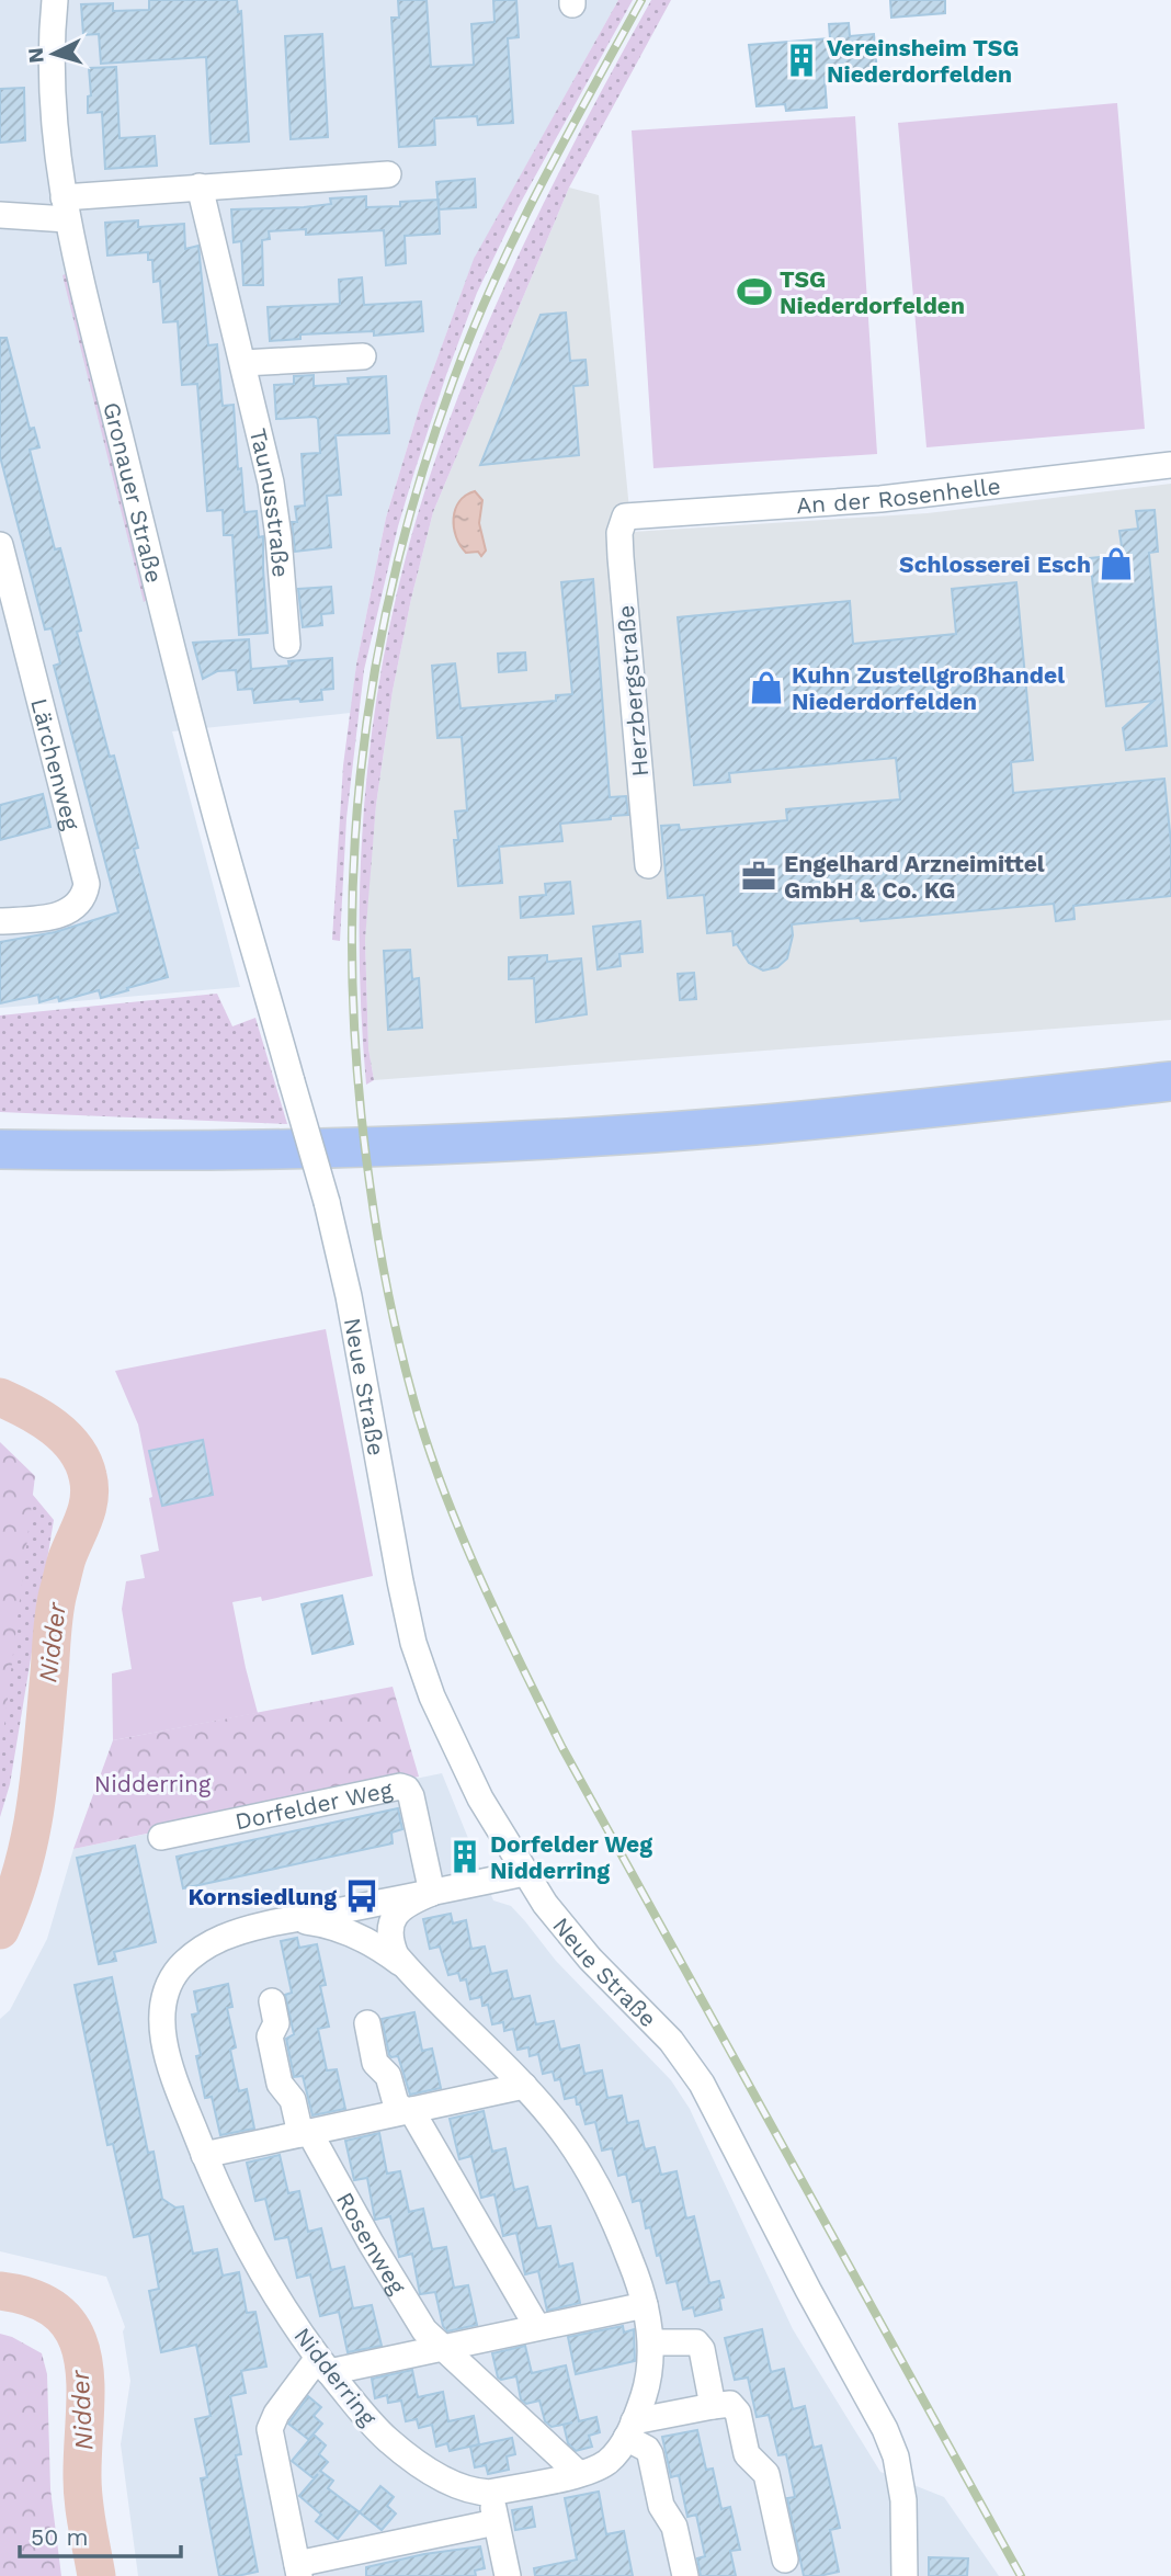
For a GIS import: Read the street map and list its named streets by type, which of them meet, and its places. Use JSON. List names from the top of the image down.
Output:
{
  "streets": {
    "street": [
      "Gronauer Straße",
      "An der Rosenhelle",
      "Taunusstraße",
      "Herzbergstraße",
      "Lärchenweg",
      "Neue Straße",
      "Dorfelder Weg",
      "Rosenweg",
      "Nidderring"
    ]
  },
  "crossings": [
    ["Gronauer Straße", "Neue Straße"],
    ["An der Rosenhelle", "Herzbergstraße"],
    ["Neue Straße", "Nidderring"],
    ["Dorfelder Weg", "Nidderring"],
    ["Rosenweg", "Nidderring"]
  ],
  "water": ["Nidder"],
  "parks": ["Nidderring"],
  "places": {
    "building": ["Vereinsheim TSG Niederdorfelden", "Dorfelder Weg Nidderring"],
    "sports": ["TSG Niederdorfelden"],
    "shop": ["Schlosserei Esch", "Kuhn Zustellgroßhandel Niederdorfelden"],
    "office": ["Engelhard Arzneimittel GmbH & Co. KG"],
    "bus stop": ["Kornsiedlung"]
  },
  "scale_bar": "50 m",
  "north": "left"
}
